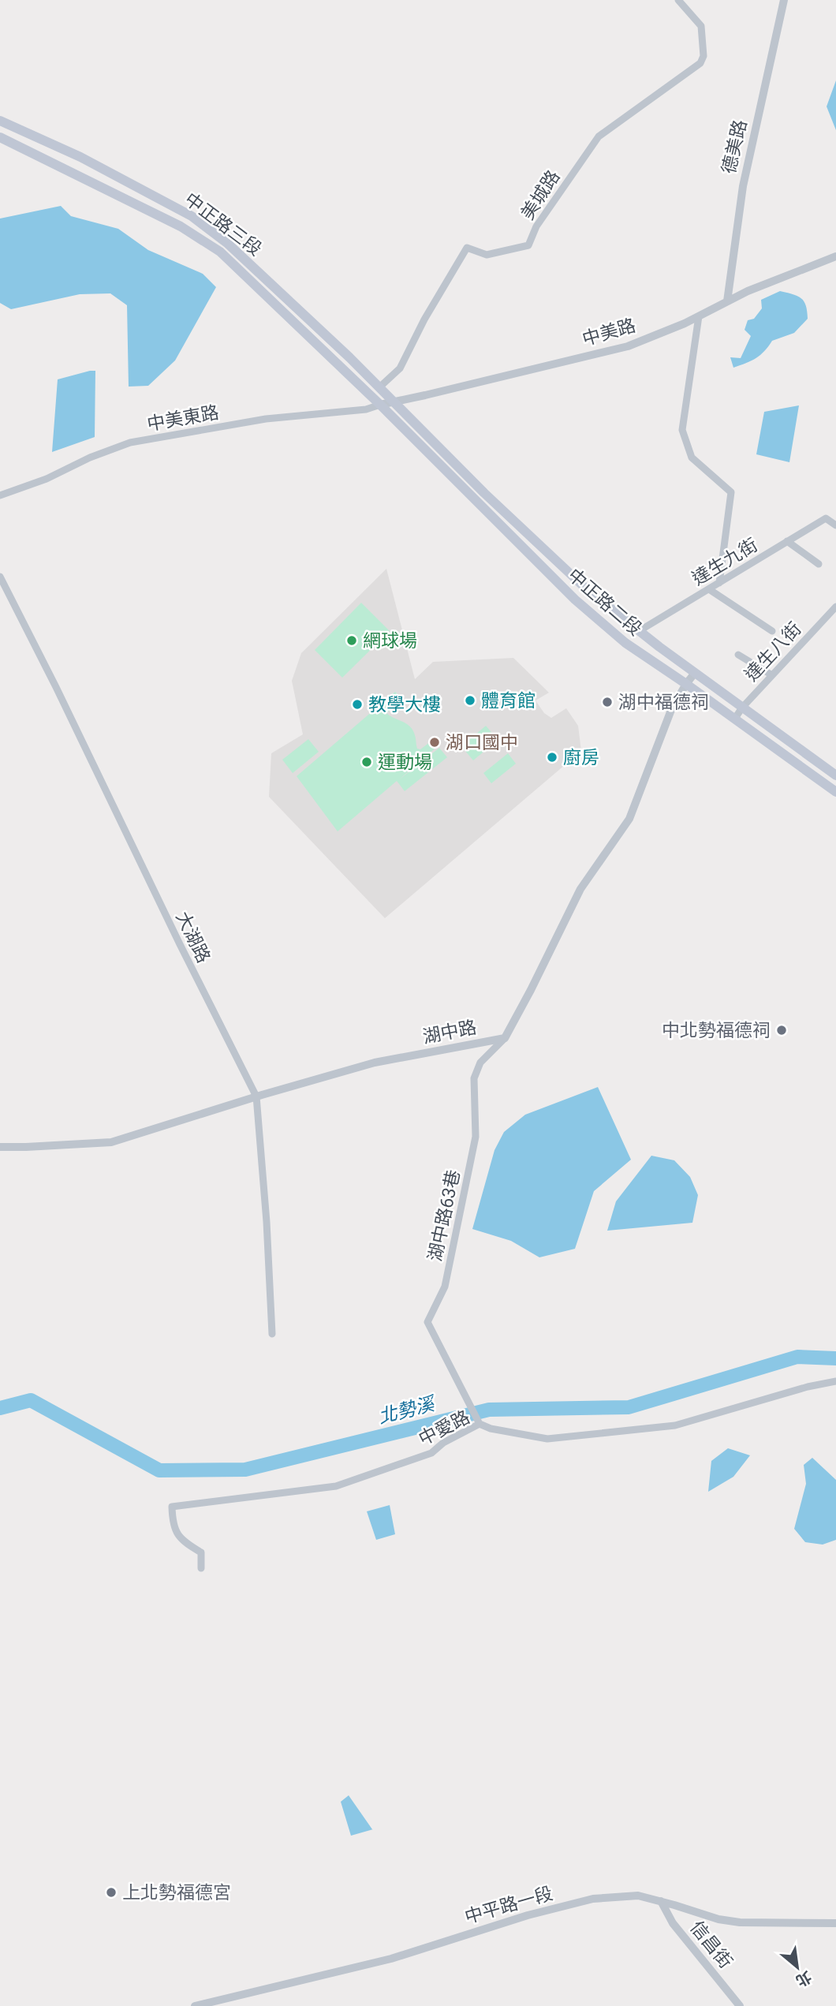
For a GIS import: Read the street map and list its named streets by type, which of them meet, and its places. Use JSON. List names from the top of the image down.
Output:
{
  "streets": {
    "main road": ["中正路三段", "中正路二段"],
    "street": [
      "德美路",
      "美城路",
      "中美路",
      "中美東路",
      "達生九街",
      "達生八街",
      "大湖路",
      "湖中路",
      "湖中路63巷",
      "中愛路",
      "中平路一段",
      "信昌街"
    ]
  },
  "crossings": [
    ["德美路", "中美路"],
    ["美城路", "中正路三段"],
    ["中正路三段", "中美路"],
    ["中正路三段", "中美東路"],
    ["中正路三段", "中正路二段"],
    ["中美路", "中美東路"],
    ["中美路", "中正路二段"],
    ["中美東路", "中正路二段"],
    ["達生九街", "中正路二段"],
    ["中正路二段", "達生八街"],
    ["中正路二段", "湖中路"],
    ["大湖路", "湖中路"],
    ["湖中路", "湖中路63巷"],
    ["湖中路63巷", "中愛路"],
    ["中平路一段", "信昌街"]
  ],
  "water": ["北勢溪"],
  "places": [
    "網球場",
    "體育館",
    "湖中福德祠",
    "教學大樓",
    "湖口國中",
    "廚房",
    "運動場",
    "中北勢福德祠",
    "上北勢福德宮"
  ],
  "north": "bottom right"
}
